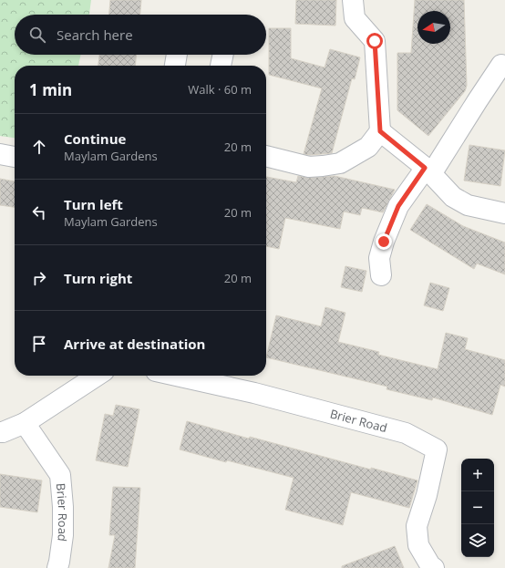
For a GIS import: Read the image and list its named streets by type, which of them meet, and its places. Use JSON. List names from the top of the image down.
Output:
{
  "streets": {
    "street": ["Brier Road"]
  },
  "north": "left",
  "page": {
    "search": "Search here",
    "heading": ["1 min", "Walk · 60 m"],
    "list": [
      ["Continue", "Maylam Gardens", "20 m"],
      ["Turn left", "Maylam Gardens", "20 m"],
      ["Turn right", "20 m"],
      "Arrive at destination"
    ],
    "map_buttons": ["+", "−"]
  }
}
